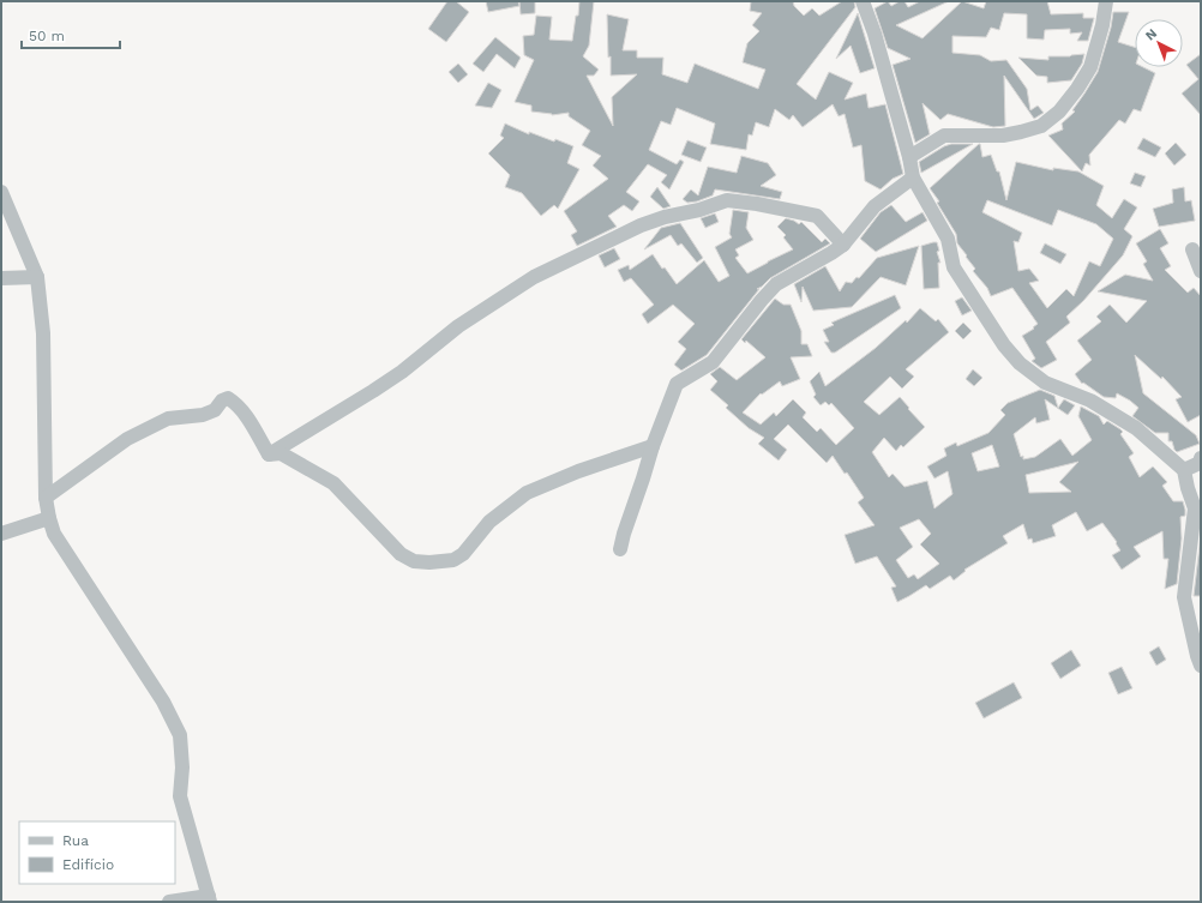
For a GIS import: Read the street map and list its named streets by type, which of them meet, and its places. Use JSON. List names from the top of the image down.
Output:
{
  "legend": ["Rua", "Edifício"],
  "scale_bar": "50 m",
  "north": "top left"
}
